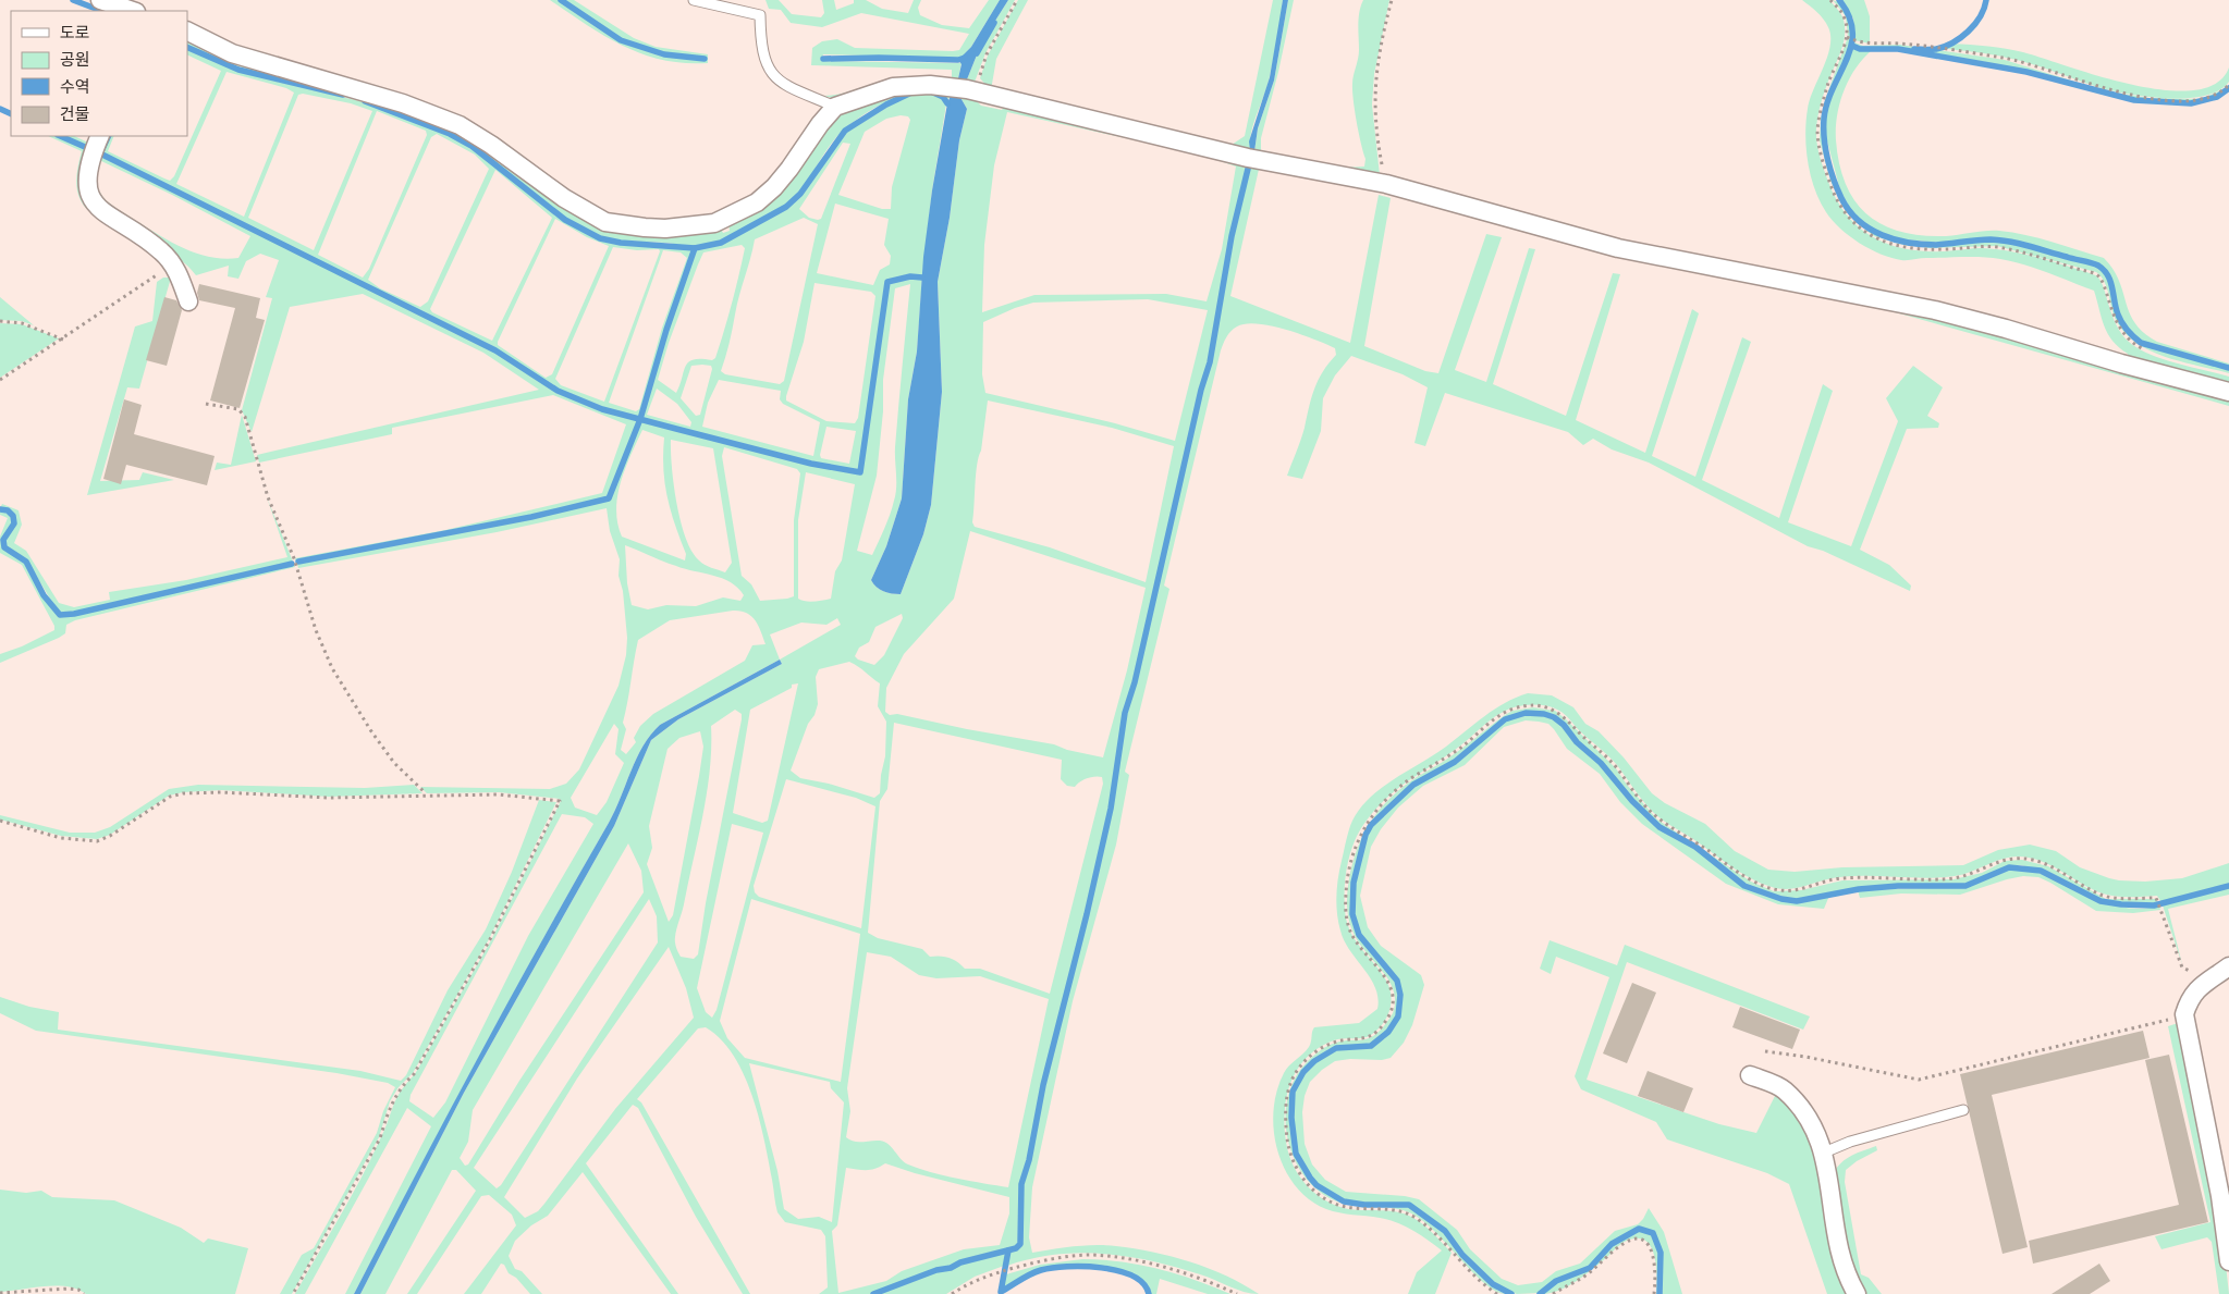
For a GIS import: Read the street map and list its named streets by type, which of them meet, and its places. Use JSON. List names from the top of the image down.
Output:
{
  "legend": [
    "도로",
    "공원",
    "수역",
    "건물"
  ]
}
